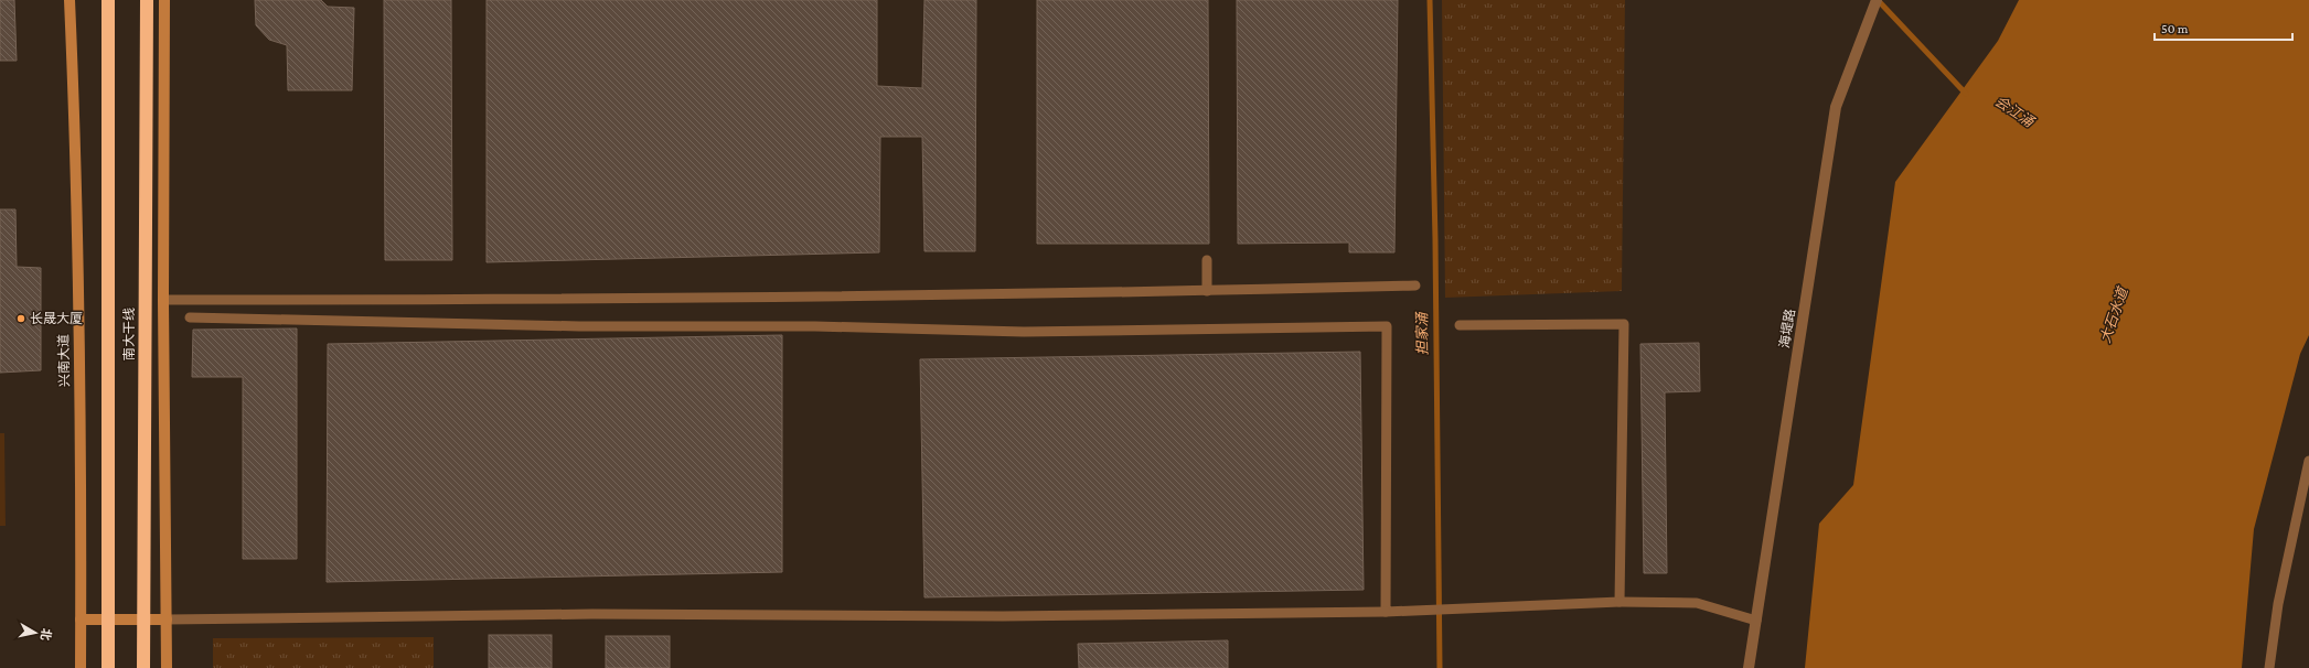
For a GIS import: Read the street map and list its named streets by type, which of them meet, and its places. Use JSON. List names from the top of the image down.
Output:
{
  "streets": {
    "highway": ["南大干线"],
    "main road": ["兴南大道"],
    "street": ["海堤路"]
  },
  "water": ["会江涌", "大石水道", "担家涌"],
  "places": ["长晟大厦"],
  "scale_bar": "50 m",
  "north": "right"
}
